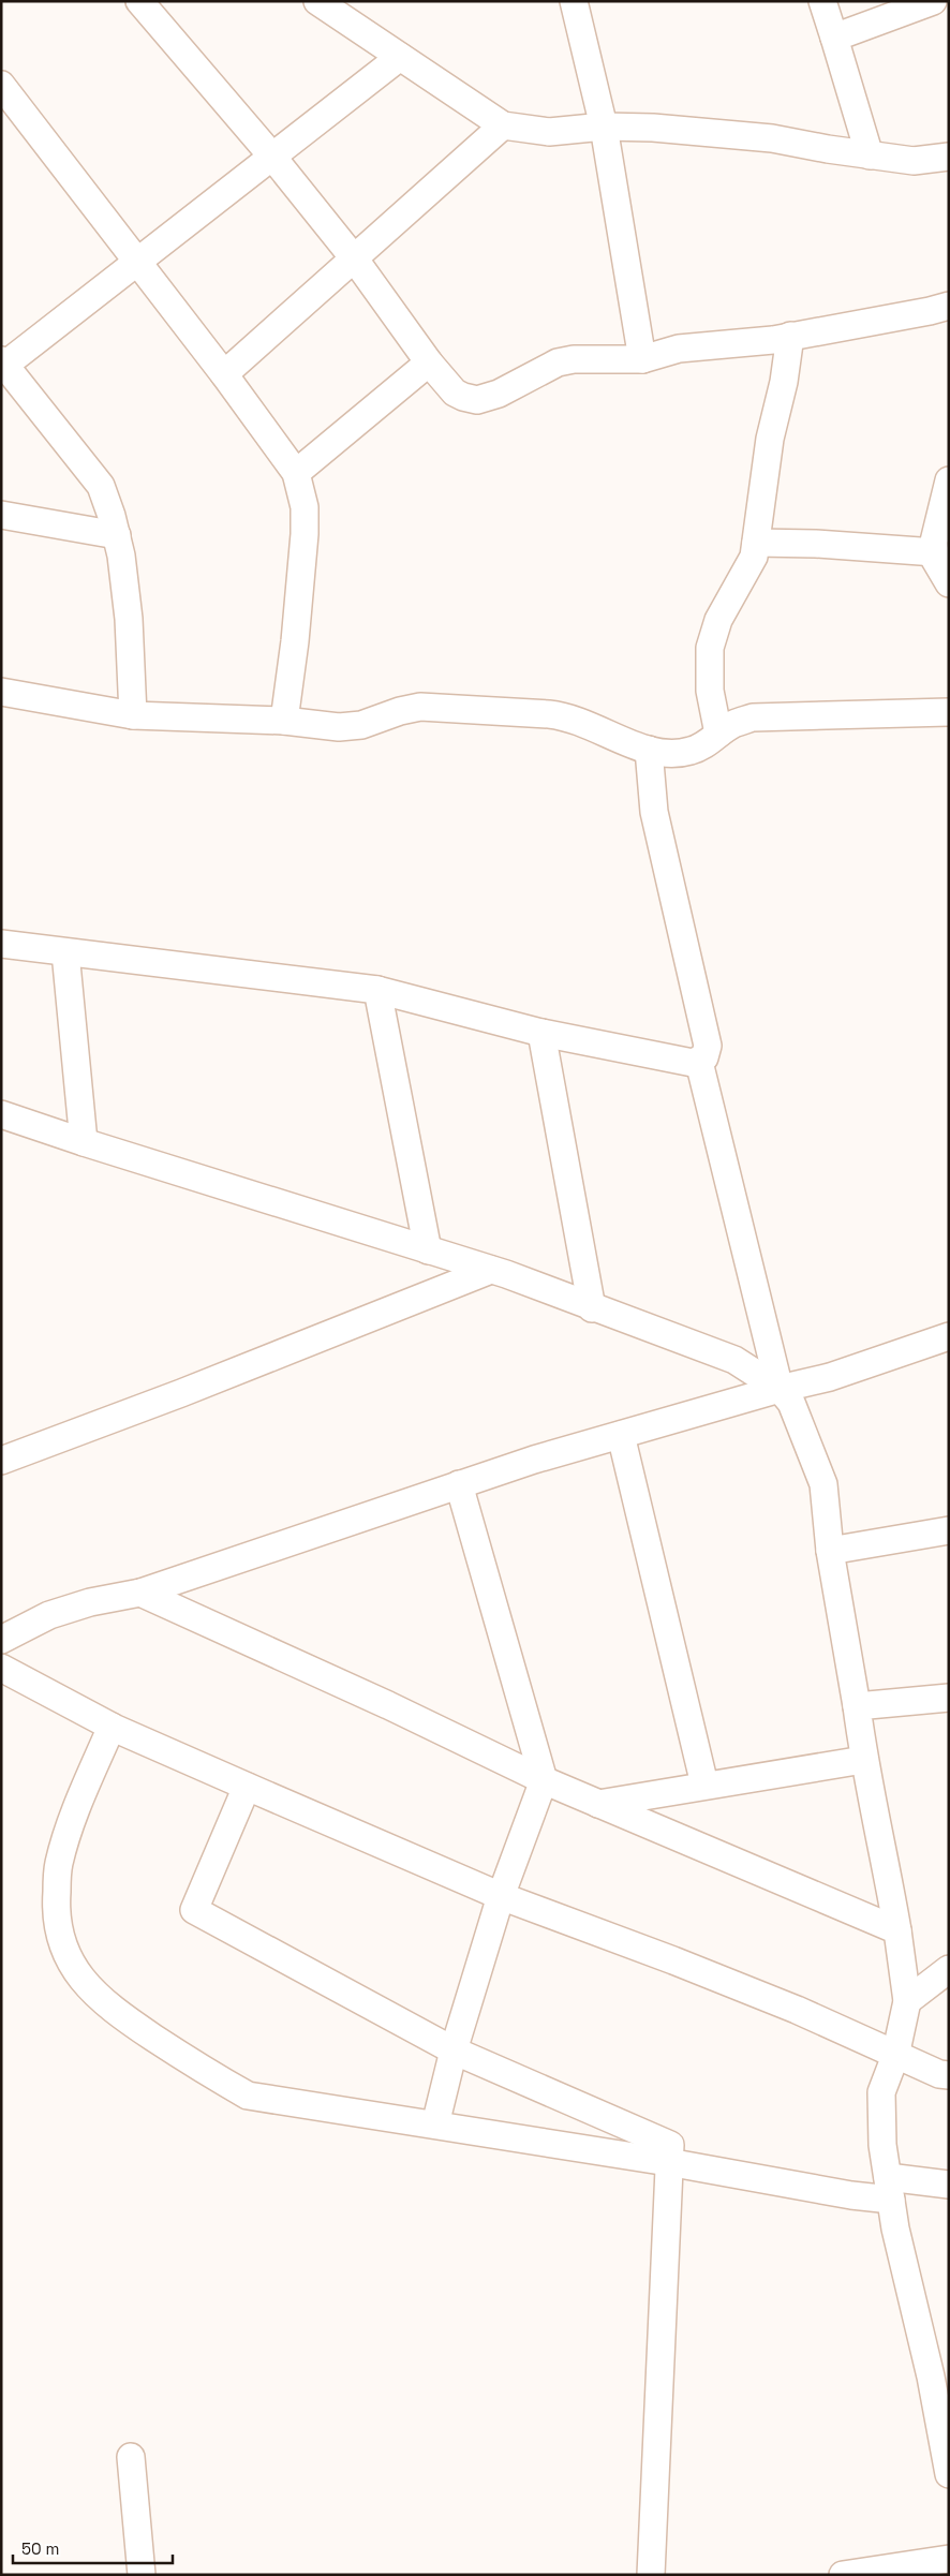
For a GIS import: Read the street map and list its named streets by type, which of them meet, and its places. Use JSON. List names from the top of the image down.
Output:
{
  "scale_bar": "50 m"
}
